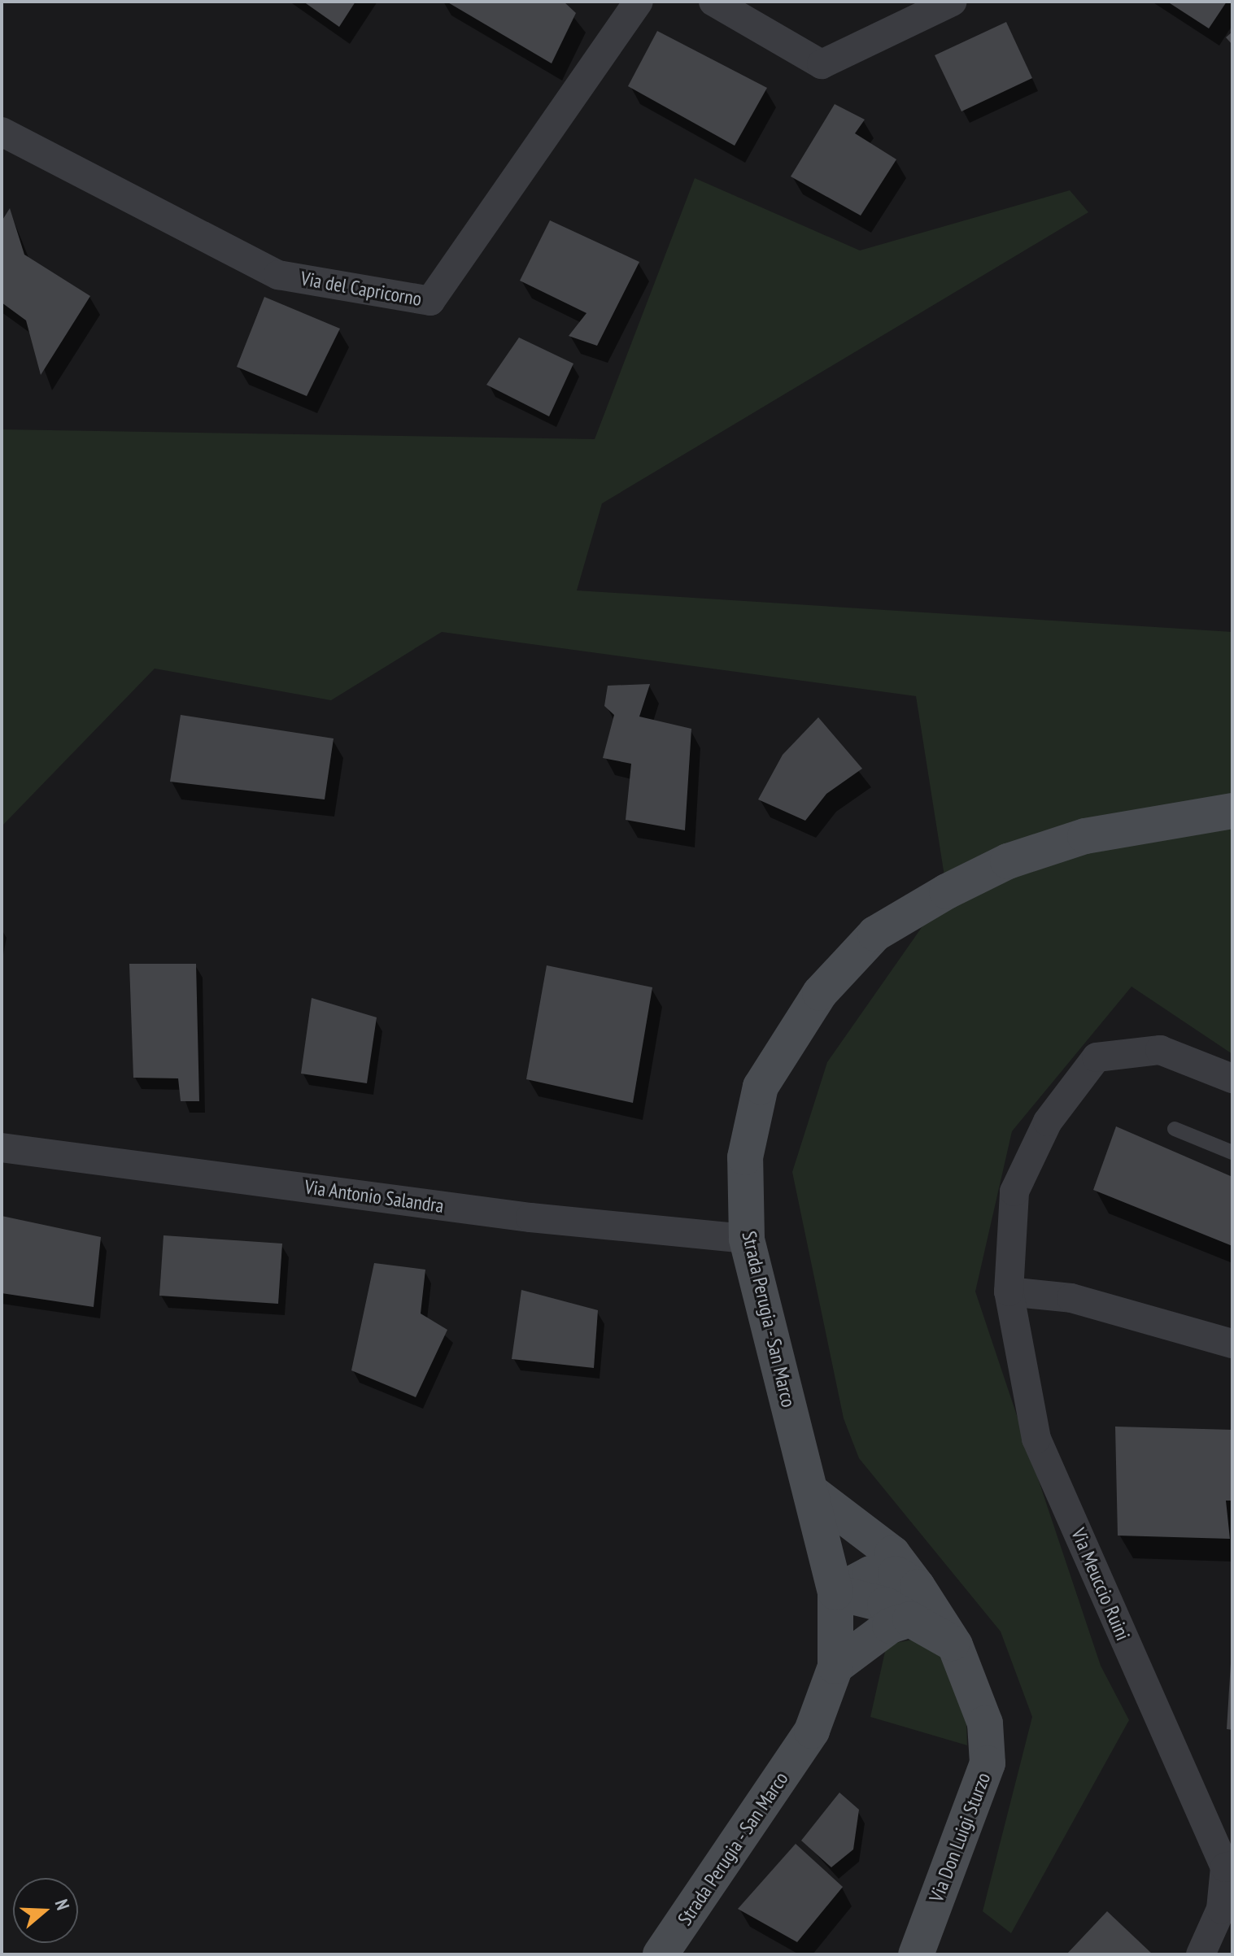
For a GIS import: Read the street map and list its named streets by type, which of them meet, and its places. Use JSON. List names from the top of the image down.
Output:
{
  "streets": {
    "main road": ["Strada Perugia - San Marco", "Via Don Luigi Sturzo"],
    "street": ["Via del Capricorno", "Via Antonio Salandra", "Via Meuccio Ruini"]
  },
  "crossings": [
    ["Via Antonio Salandra", "Strada Perugia - San Marco"],
    ["Strada Perugia - San Marco", "Via Don Luigi Sturzo"]
  ],
  "north": "right"
}
